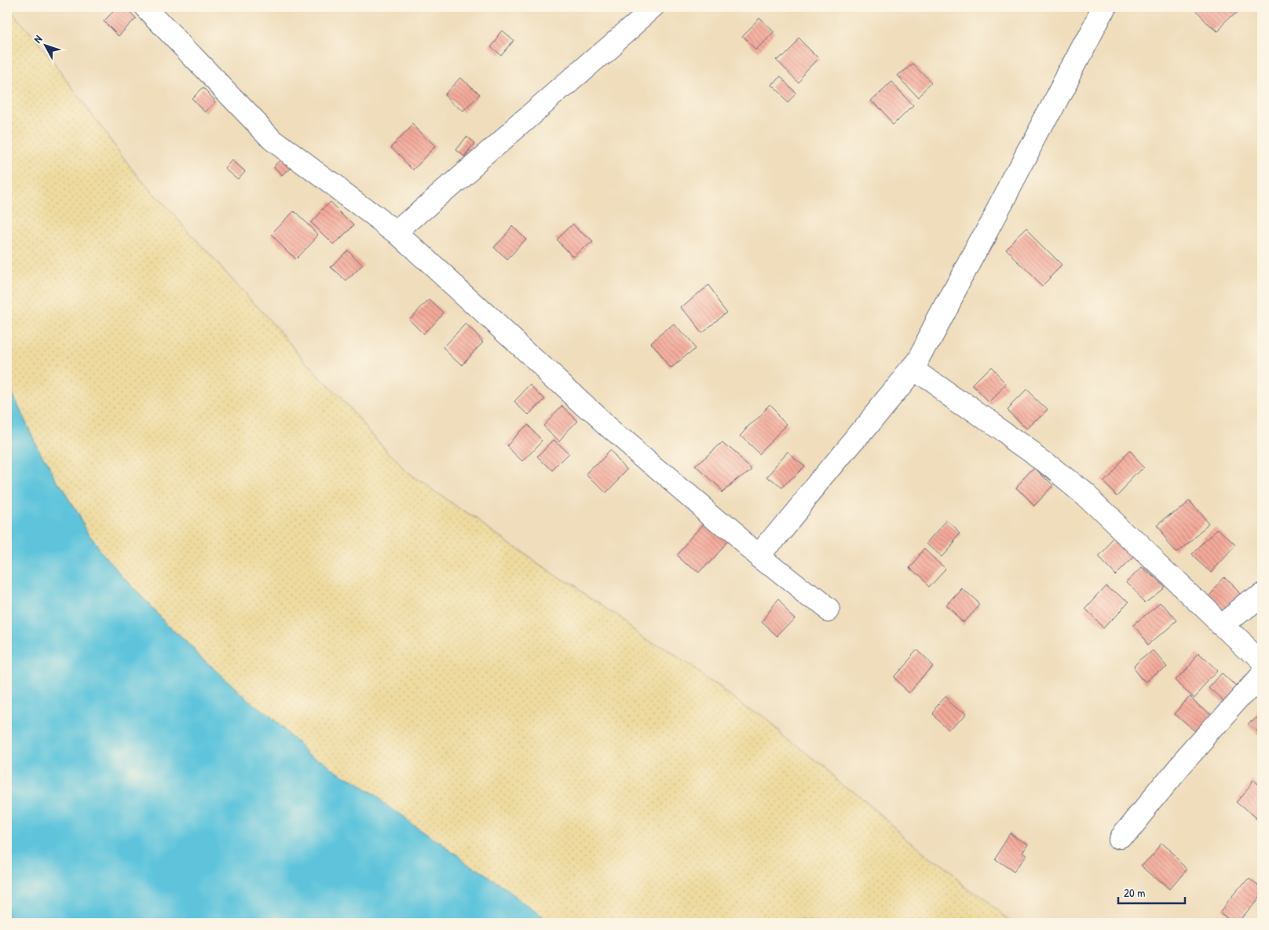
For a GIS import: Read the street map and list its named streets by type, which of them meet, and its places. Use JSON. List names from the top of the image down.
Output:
{
  "scale_bar": "20 m",
  "north": "top left"
}
